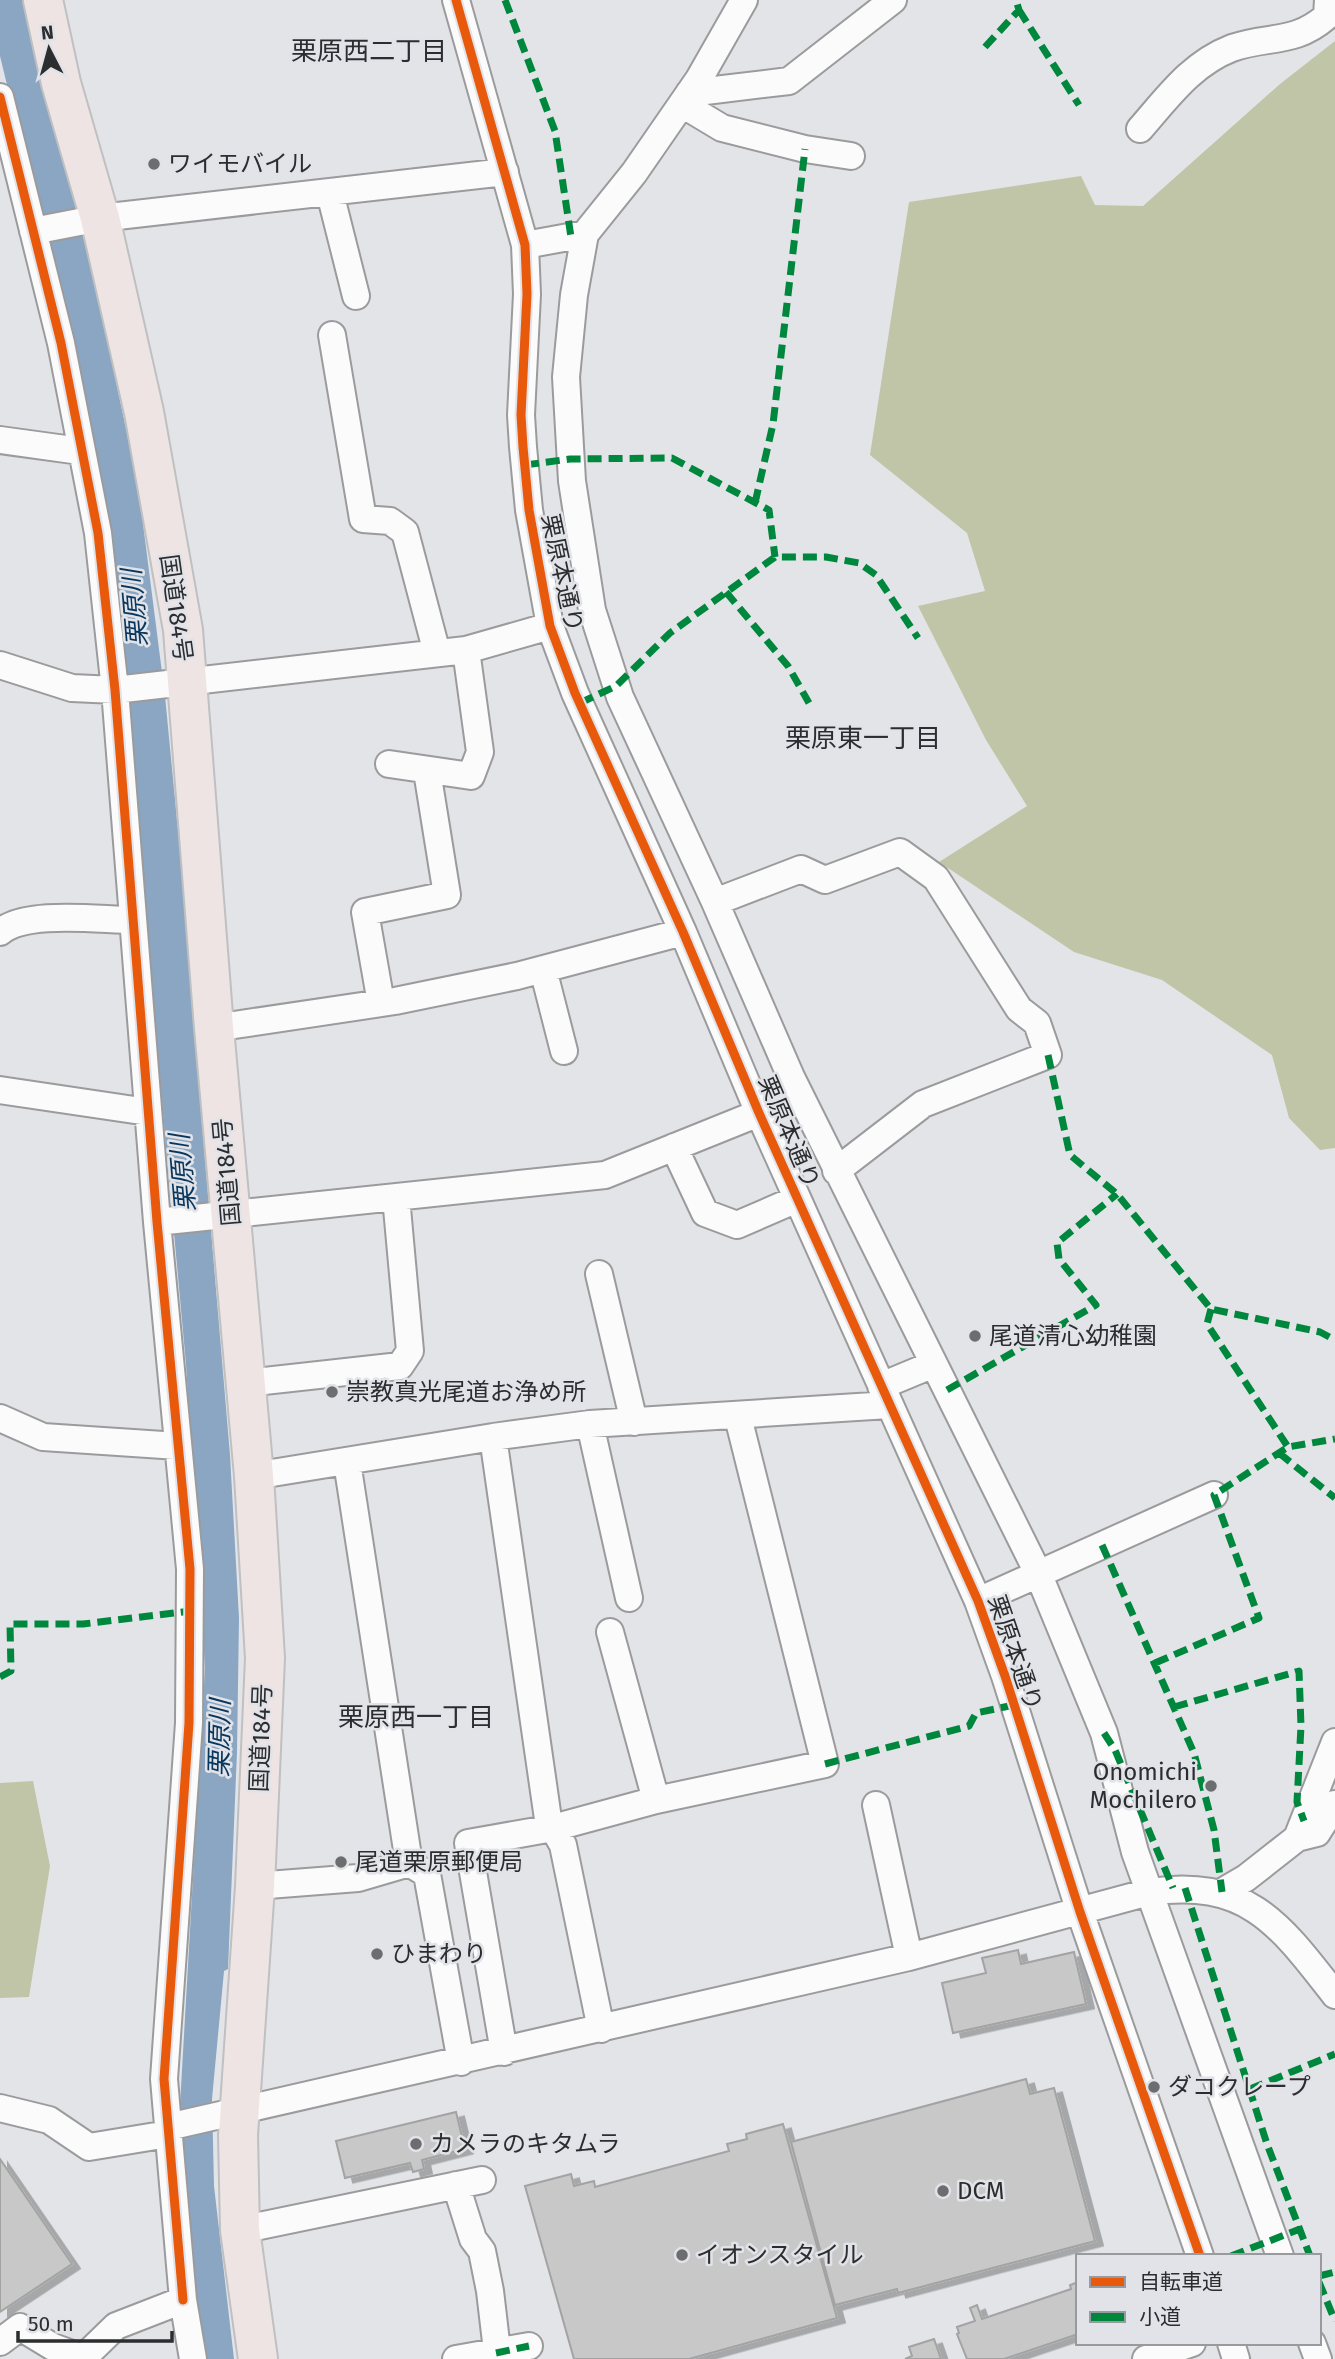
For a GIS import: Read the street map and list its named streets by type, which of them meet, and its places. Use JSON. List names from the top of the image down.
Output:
{
  "streets": {
    "highway": ["国道184号"],
    "street": ["栗原本通り"]
  },
  "districts": ["栗原西二丁目", "栗原東一丁目", "栗原西一丁目"],
  "water": ["栗原川"],
  "places": [
    "ワイモバイル",
    "尾道清心幼稚園",
    "崇教真光尾道お浄め所",
    "Onomichi Mochilero",
    "尾道栗原郵便局",
    "ひまわり",
    "ダコクレープ",
    "カメラのキタムラ",
    "DCM",
    "イオンスタイル"
  ],
  "legend": ["自転車道", "小道"],
  "scale_bar": "50 m",
  "north": "top"
}
